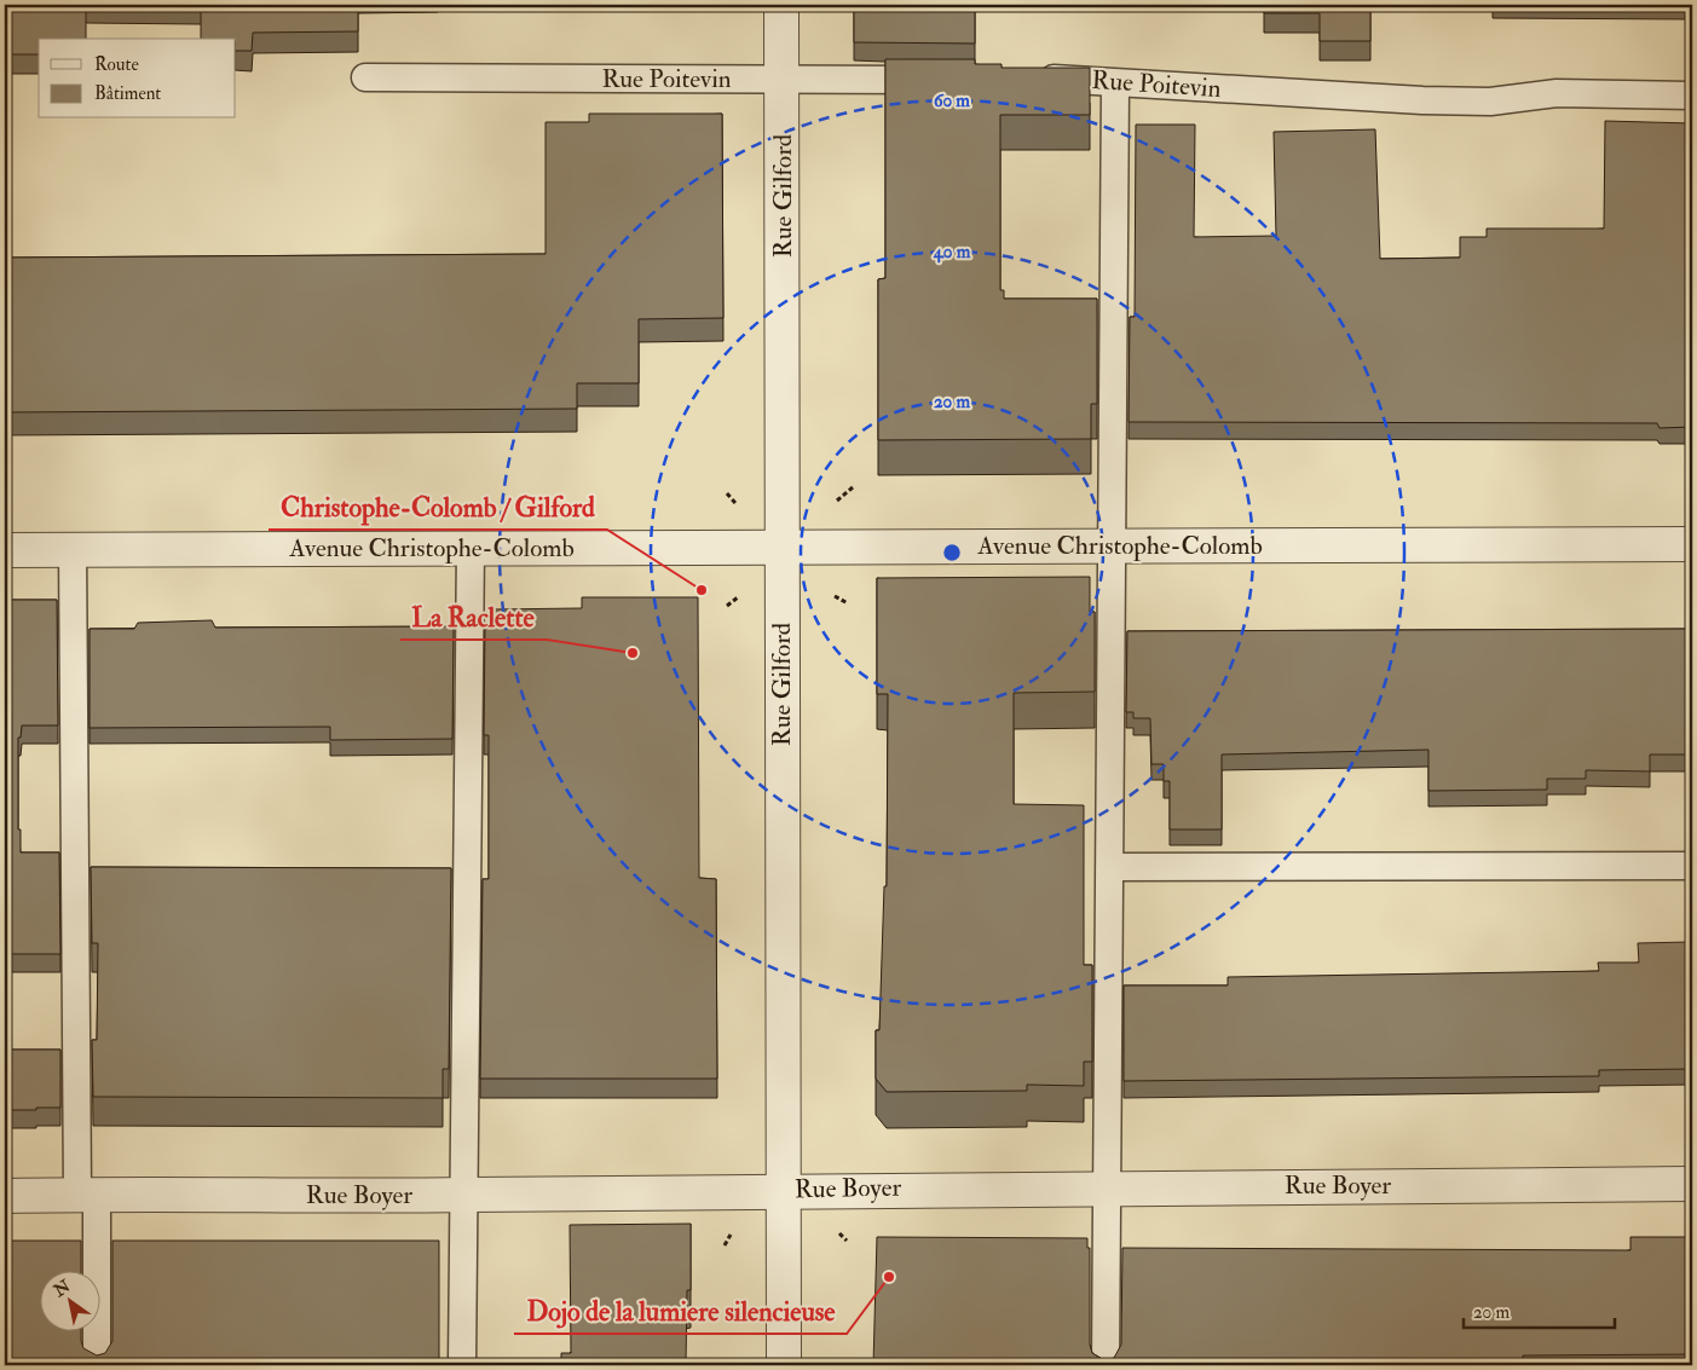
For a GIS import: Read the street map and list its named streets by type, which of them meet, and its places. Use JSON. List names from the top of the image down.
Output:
{
  "streets": {
    "street": ["Rue Gilford", "Avenue Christophe-Colomb", "Rue Boyer"],
    "lane": ["Rue Poitevin"]
  },
  "crossings": [
    ["Rue Poitevin", "Rue Gilford"],
    ["Rue Gilford", "Avenue Christophe-Colomb"],
    ["Rue Gilford", "Rue Boyer"]
  ],
  "places": ["Christophe-Colomb / Gilford", "La Raclette", "Dojo de la lumiere silencieuse"],
  "legend": ["Route", "Bâtiment"],
  "scale_bar": "20 m",
  "north": "top left",
  "rings": ["60 m", "40 m", "20 m"]
}
